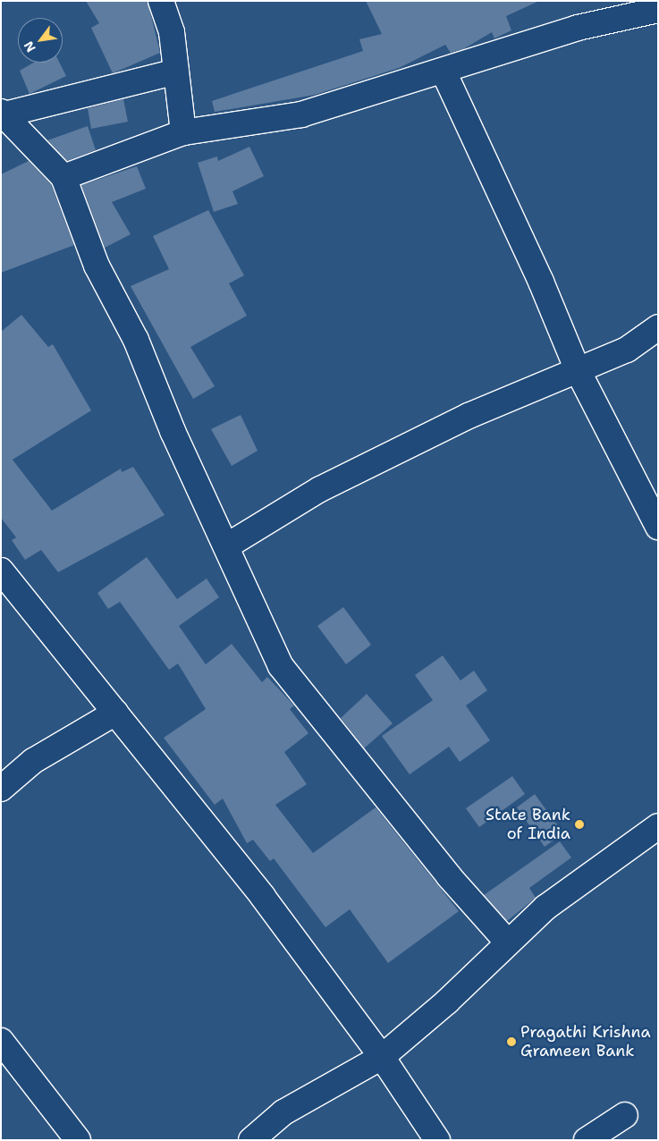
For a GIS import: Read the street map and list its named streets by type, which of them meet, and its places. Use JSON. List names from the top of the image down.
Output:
{
  "places": ["State Bank of India", "Pragathi Krishna Grameen Bank"],
  "north": "bottom left"
}
